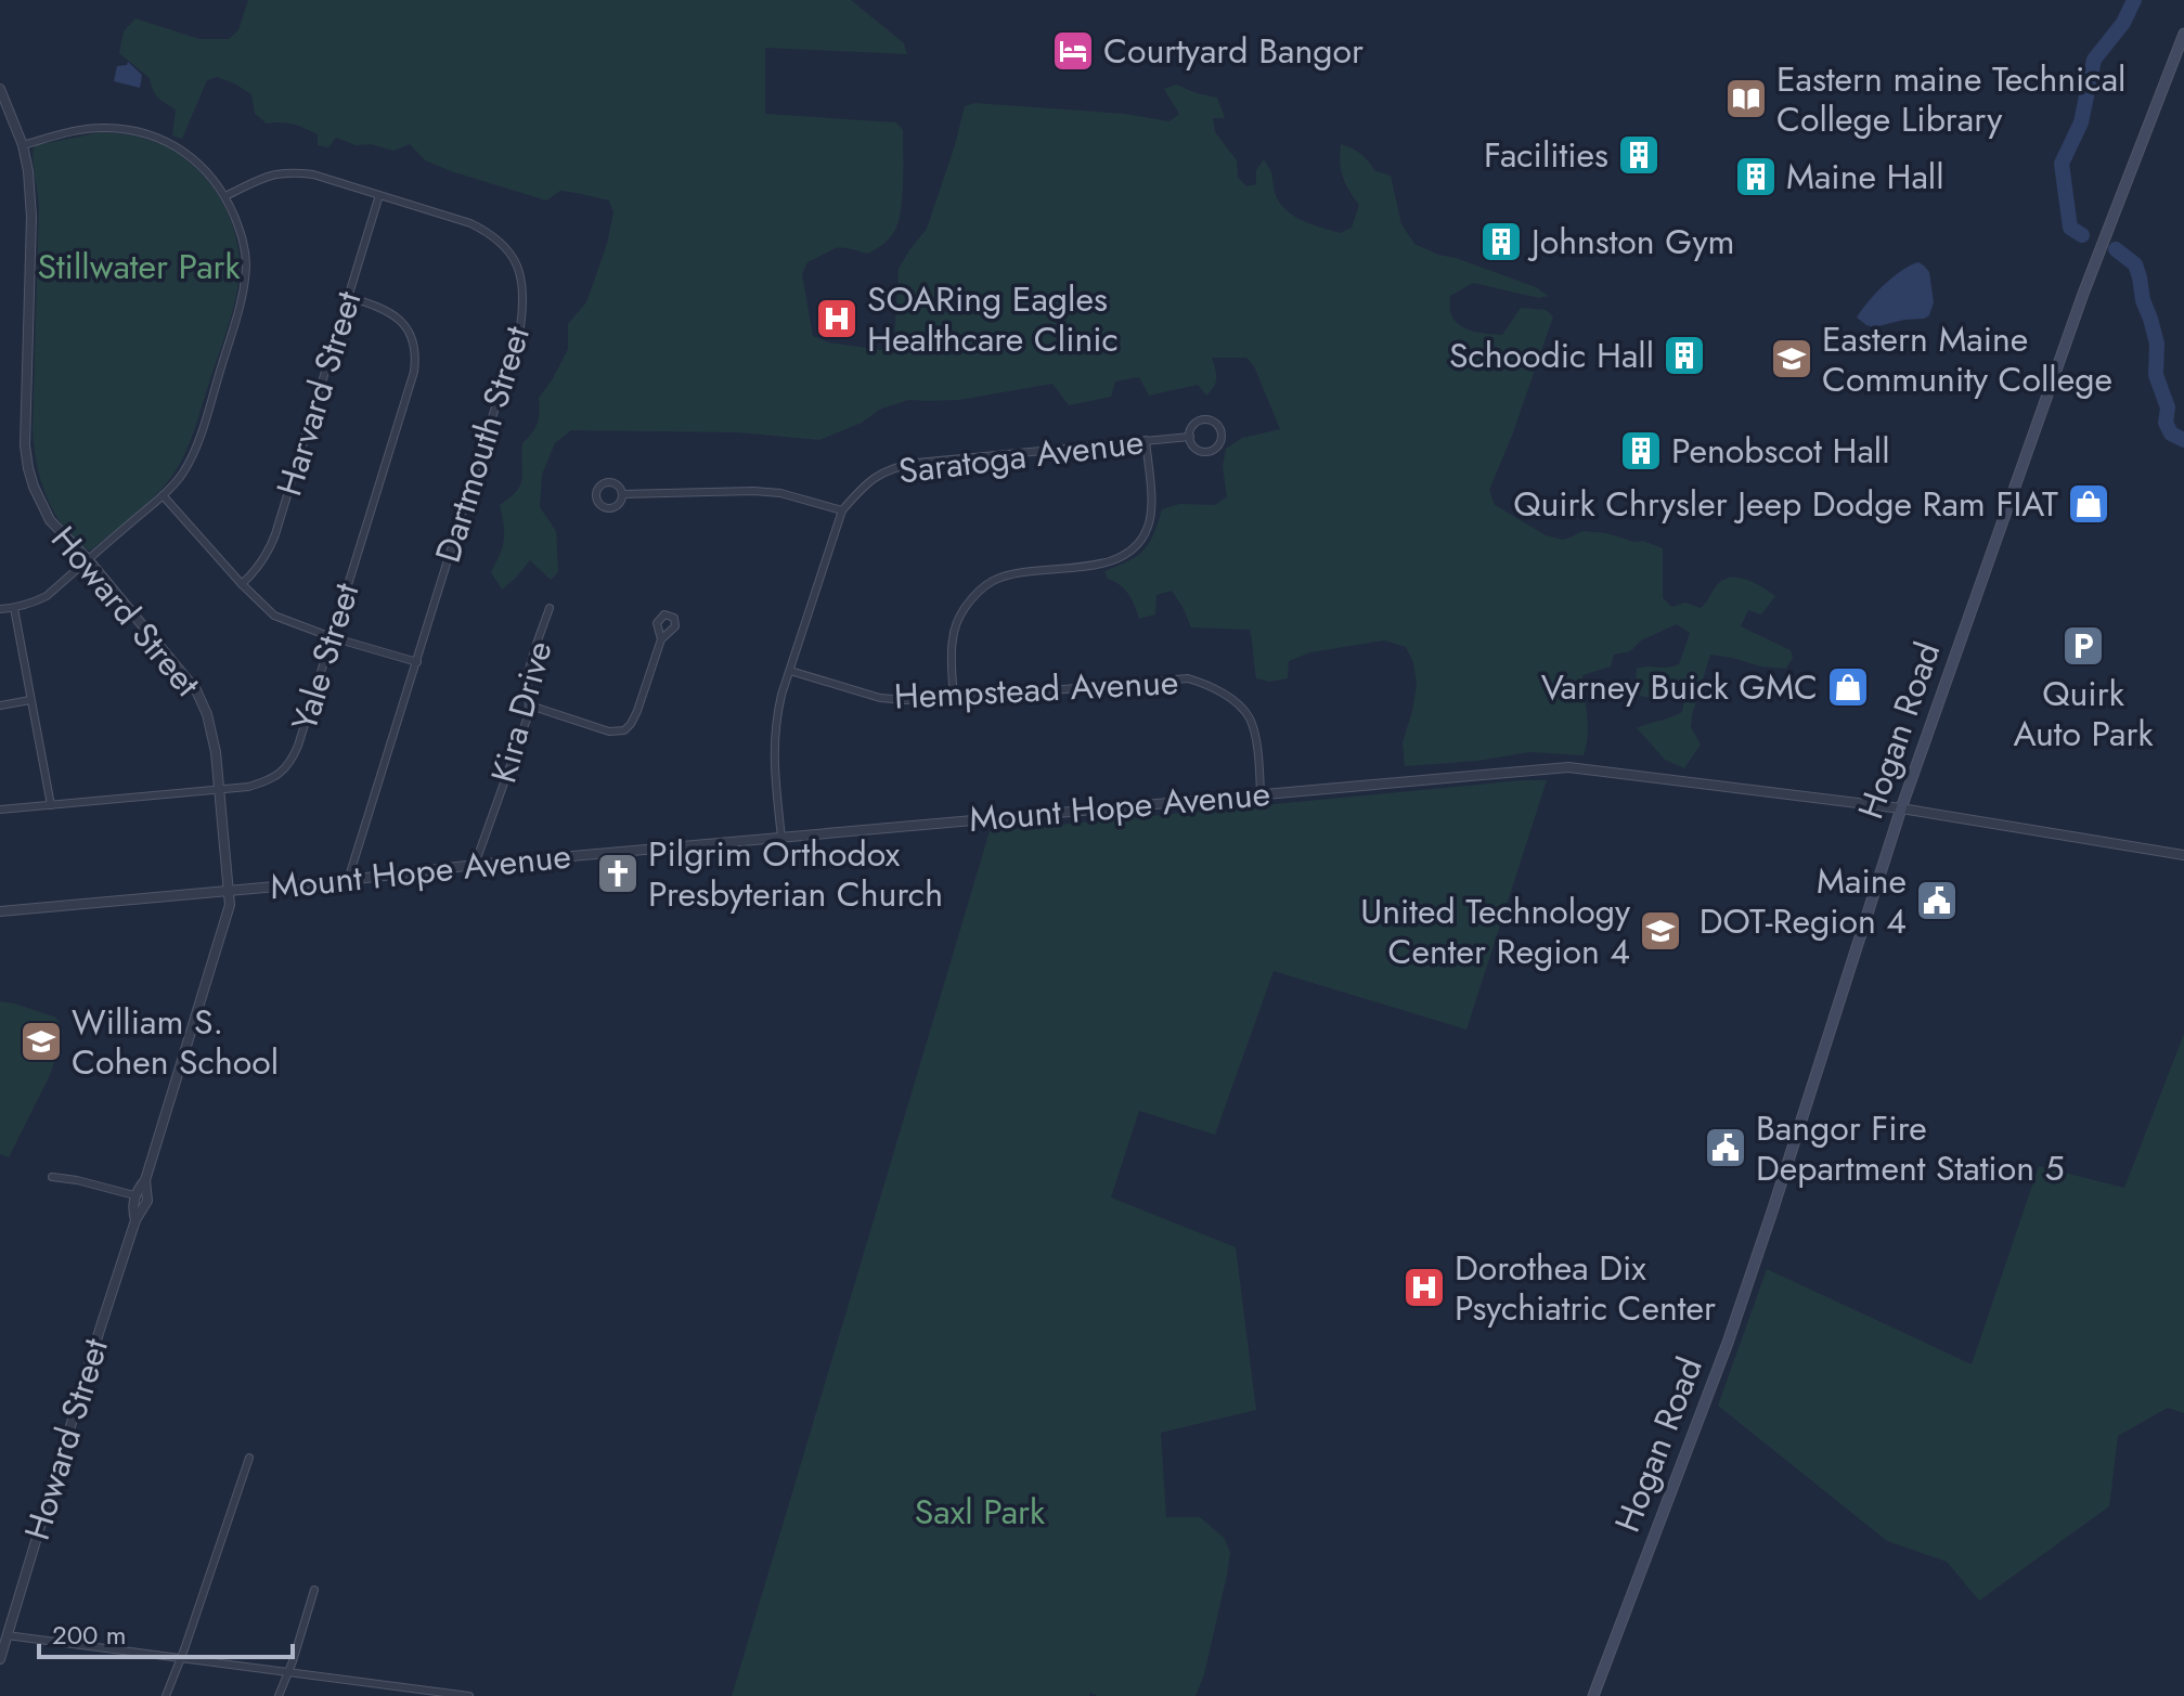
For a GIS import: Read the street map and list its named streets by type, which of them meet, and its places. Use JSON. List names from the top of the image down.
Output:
{
  "streets": {
    "main road": ["Hogan Road"],
    "street": [
      "Harvard Street",
      "Dartmouth Street",
      "Saratoga Avenue",
      "Howard Street",
      "Yale Street",
      "Hempstead Avenue",
      "Kira Drive",
      "Mount Hope Avenue"
    ]
  },
  "crossings": [
    ["Harvard Street", "Dartmouth Street"],
    ["Harvard Street", "Yale Street"],
    ["Dartmouth Street", "Mount Hope Avenue"],
    ["Saratoga Avenue", "Hempstead Avenue"],
    ["Saratoga Avenue", "Mount Hope Avenue"],
    ["Howard Street", "Yale Street"],
    ["Howard Street", "Mount Hope Avenue"],
    ["Hempstead Avenue", "Mount Hope Avenue"],
    ["Kira Drive", "Mount Hope Avenue"],
    ["Hogan Road", "Mount Hope Avenue"]
  ],
  "parks": ["Stillwater Park", "Saxl Park"],
  "places": {
    "hotel": ["Courtyard Bangor"],
    "library": ["Eastern maine Technical College Library"],
    "building": [
      "Facilities",
      "Maine Hall",
      "Johnston Gym",
      "Schoodic Hall",
      "Penobscot Hall"
    ],
    "hospital": ["SOARing Eagles Healthcare Clinic", "Dorothea Dix Psychiatric Center"],
    "school or university": ["Eastern Maine Community College", "United Technology Center Region 4", "William S. Cohen School"],
    "shop": ["Quirk Chrysler Jeep Dodge Ram FIAT", "Varney Buick GMC"],
    "parking": ["Quirk Auto Park"],
    "church": ["Pilgrim Orthodox Presbyterian Church"],
    "public building": ["Maine DOT-Region 4", "Bangor Fire Department Station 5"]
  },
  "scale_bar": "200 m"
}
